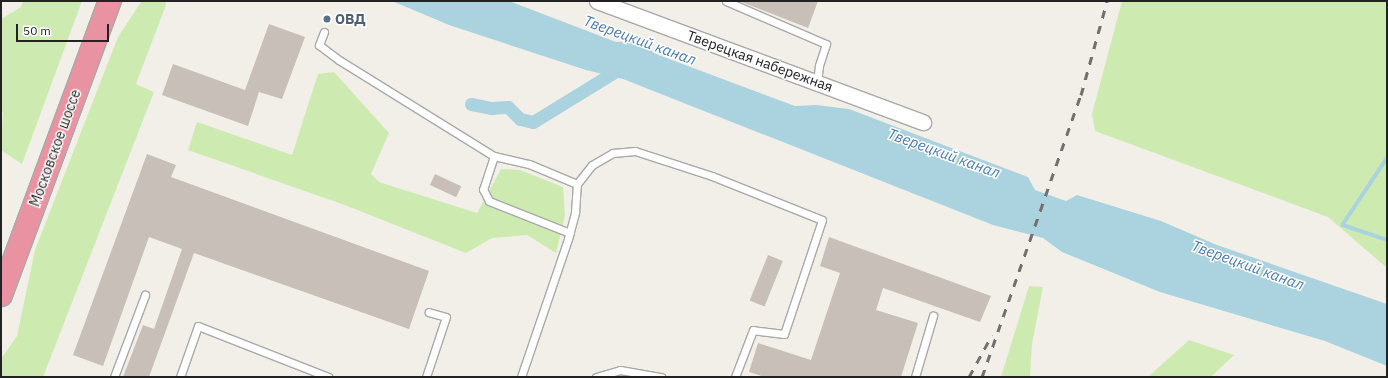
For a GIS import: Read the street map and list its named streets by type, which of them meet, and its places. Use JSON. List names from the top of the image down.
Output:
{
  "streets": {
    "highway": ["Московское шоссе"],
    "street": ["Тверецкая набережная"]
  },
  "water": ["Тверецкий канал"],
  "places": ["ОВД"],
  "scale_bar": "50 m"
}
